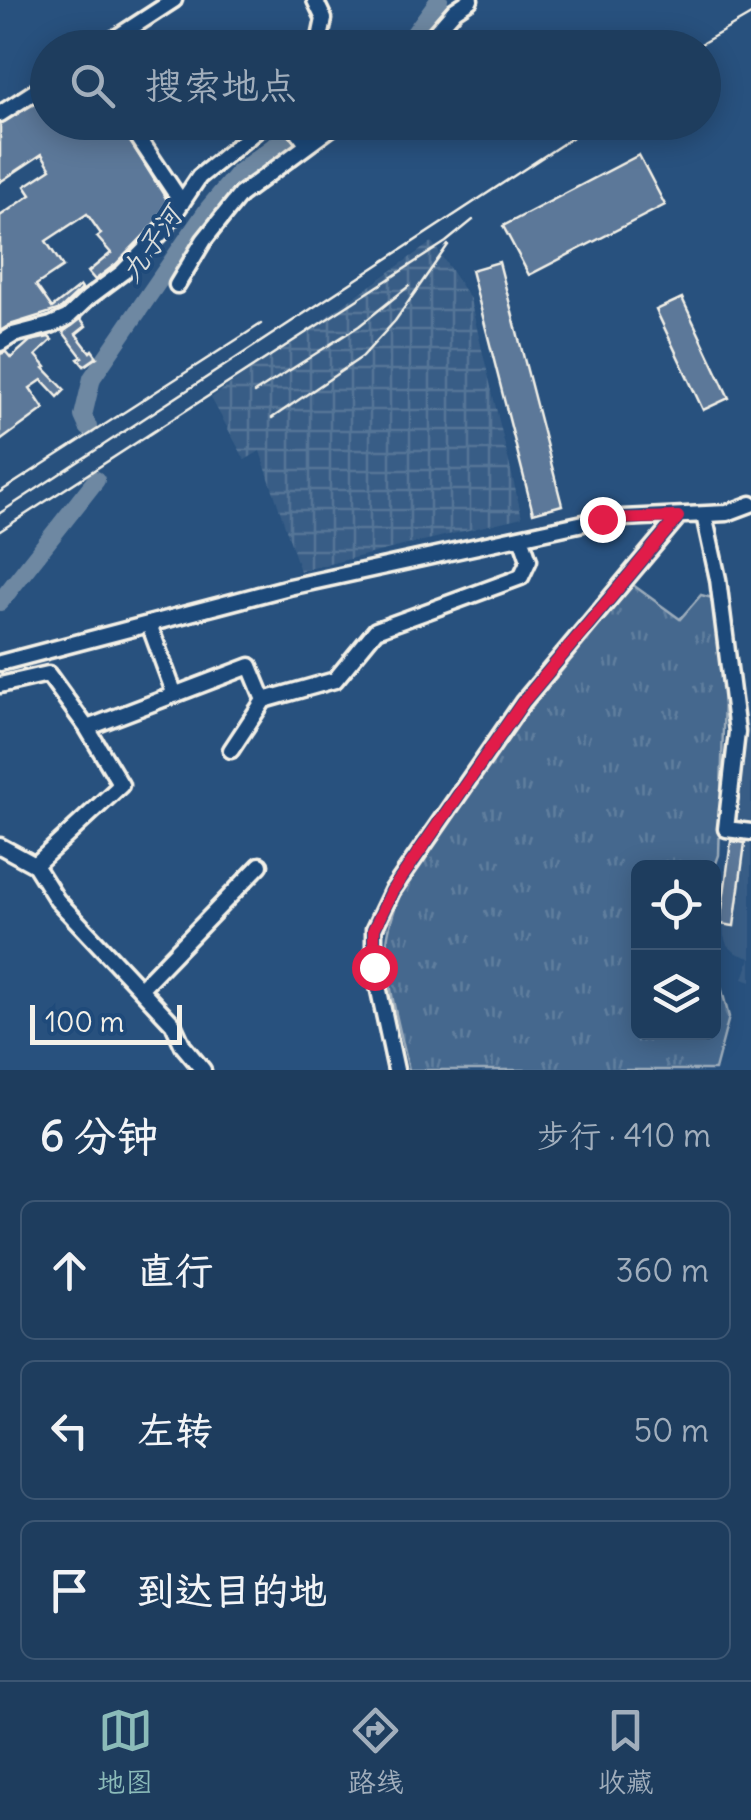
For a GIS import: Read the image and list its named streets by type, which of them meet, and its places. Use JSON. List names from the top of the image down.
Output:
{
  "water": ["九子河"],
  "scale_bar": "100 m",
  "page": {
    "search": "搜索地点",
    "scale": "100 m",
    "heading": ["6 分钟", "步行 · 410 m"],
    "list": [
      ["直行", "360 m"],
      ["左转", "50 m"],
      "到达目的地"
    ],
    "nav": ["地图", "路线", "收藏"]
  }
}
